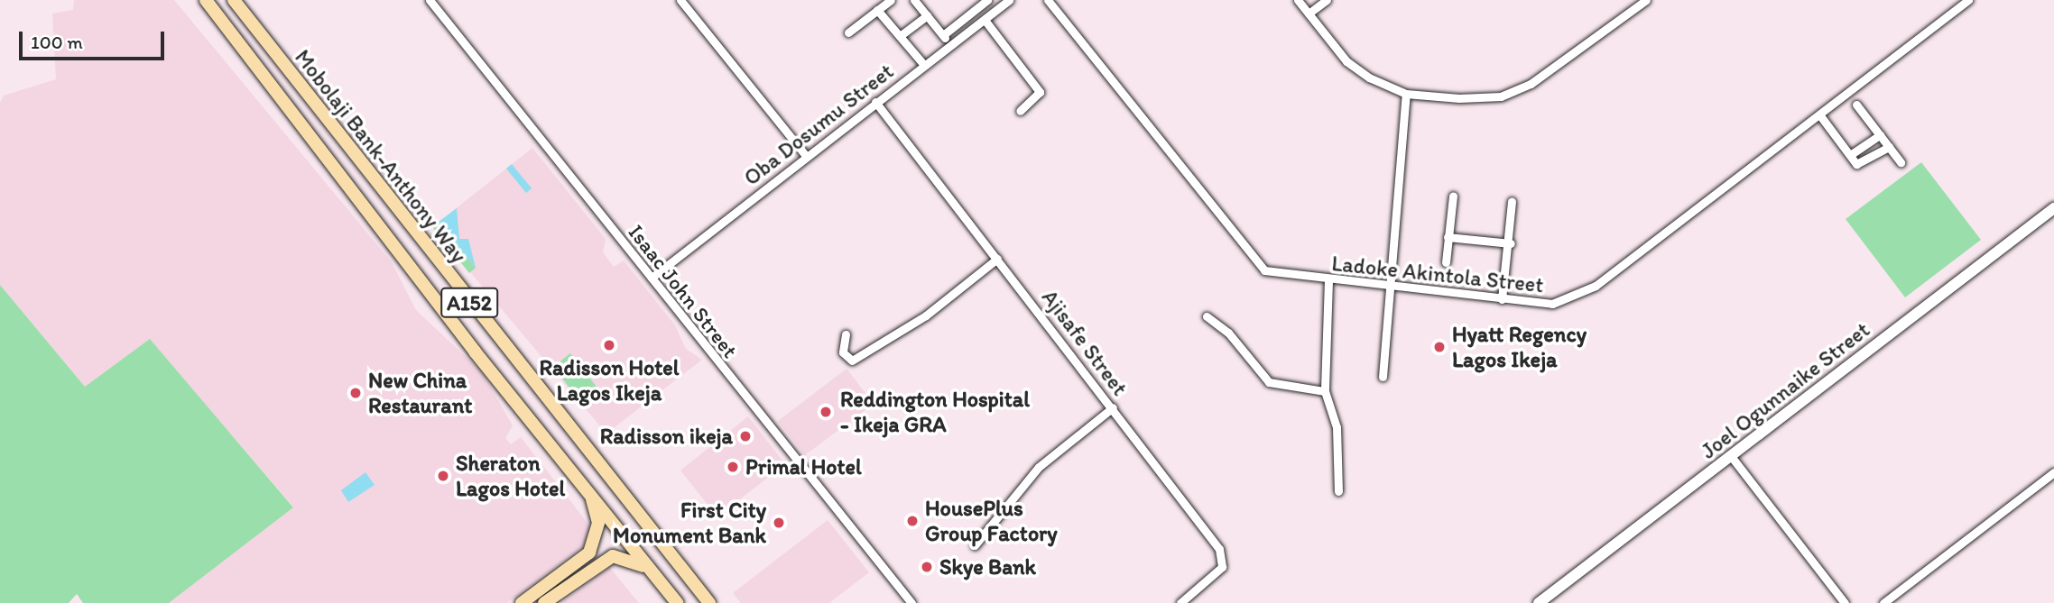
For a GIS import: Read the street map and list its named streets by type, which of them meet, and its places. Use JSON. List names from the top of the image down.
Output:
{
  "streets": {
    "main road": ["Mobolaji Bank-Anthony Way", "A152"],
    "street": [
      "Oba Dosumu Street",
      "Ladoke Akintola Street",
      "Isaac John Street",
      "Ajisafe Street",
      "Joel Ogunnaike Street"
    ]
  },
  "crossings": [
    ["Oba Dosumu Street", "Isaac John Street"],
    ["Oba Dosumu Street", "Ajisafe Street"]
  ],
  "places": [
    "Radisson Hotel Lagos Ikeja",
    "Hyatt Regency Lagos Ikeja",
    "New China Restaurant",
    "Reddington Hospital - Ikeja GRA",
    "Radisson ikeja",
    "Primal Hotel",
    "Sheraton Lagos Hotel",
    "HousePlus Group Factory",
    "First City Monument Bank",
    "Skye Bank"
  ],
  "scale_bar": "100 m"
}
